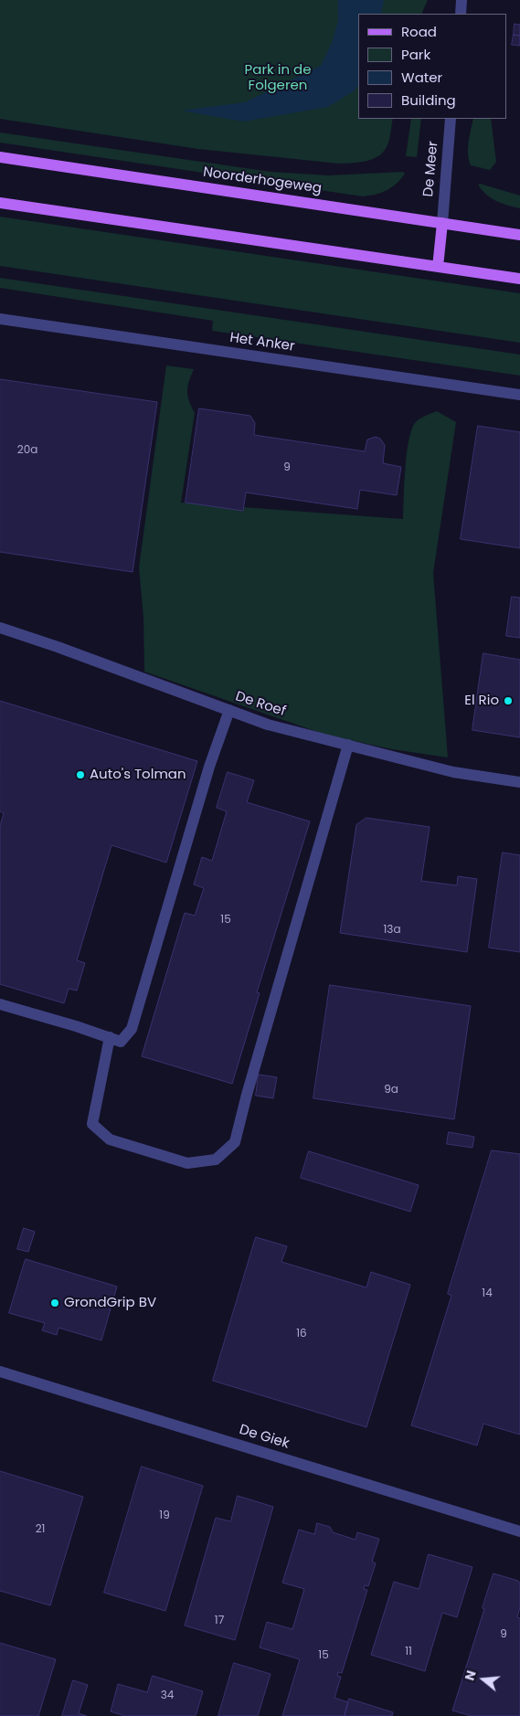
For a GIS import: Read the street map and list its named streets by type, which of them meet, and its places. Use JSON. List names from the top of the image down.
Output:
{
  "streets": {
    "main road": ["Noorderhogeweg"],
    "street": [
      "De Meer",
      "Het Anker",
      "De Roef",
      "De Giek"
    ]
  },
  "crossings": [
    ["De Meer", "Noorderhogeweg"]
  ],
  "parks": ["Park in de Folgeren"],
  "places": ["El Rio", "Auto's Tolman", "GrondGrip BV"],
  "house_numbers": [
    "20a",
    "9",
    "15",
    "13a",
    "9a",
    "14",
    "16",
    "19",
    "21",
    "17",
    "9",
    "11",
    "15",
    "34"
  ],
  "legend": [
    "Road",
    "Park",
    "Water",
    "Building"
  ],
  "north": "left"
}
